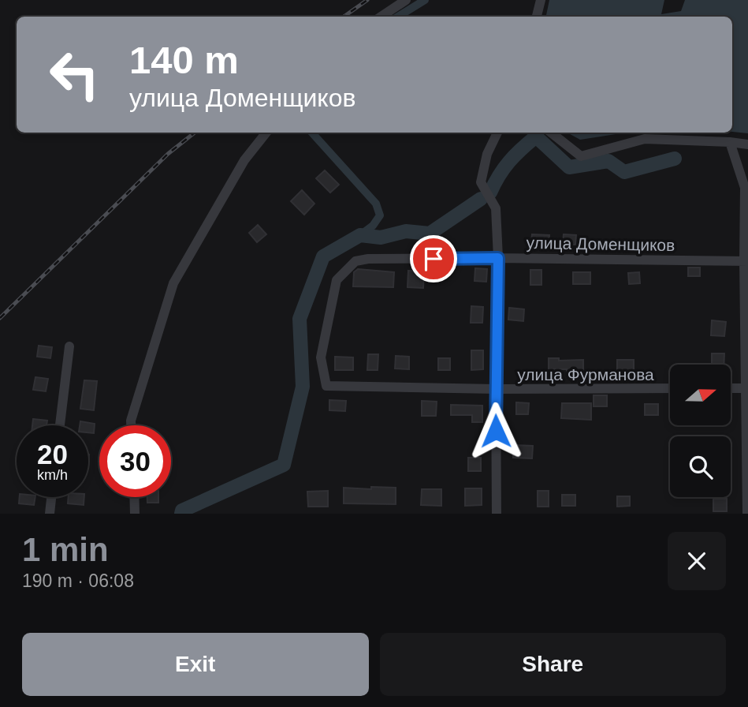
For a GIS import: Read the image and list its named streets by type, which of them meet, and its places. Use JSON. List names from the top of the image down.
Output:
{
  "streets": {
    "street": ["улица Доменщиков", "улица Фурманова"]
  },
  "crossings": [
    ["улица Доменщиков", "улица Фурманова"]
  ],
  "north": "right",
  "page": {
    "turn": ["140 m", "улица Доменщиков"],
    "speed": "20 km/h",
    "limit": "30",
    "heading": ["1 min", "190 m · 06:08"],
    "buttons": ["Exit", "Share"]
  }
}
